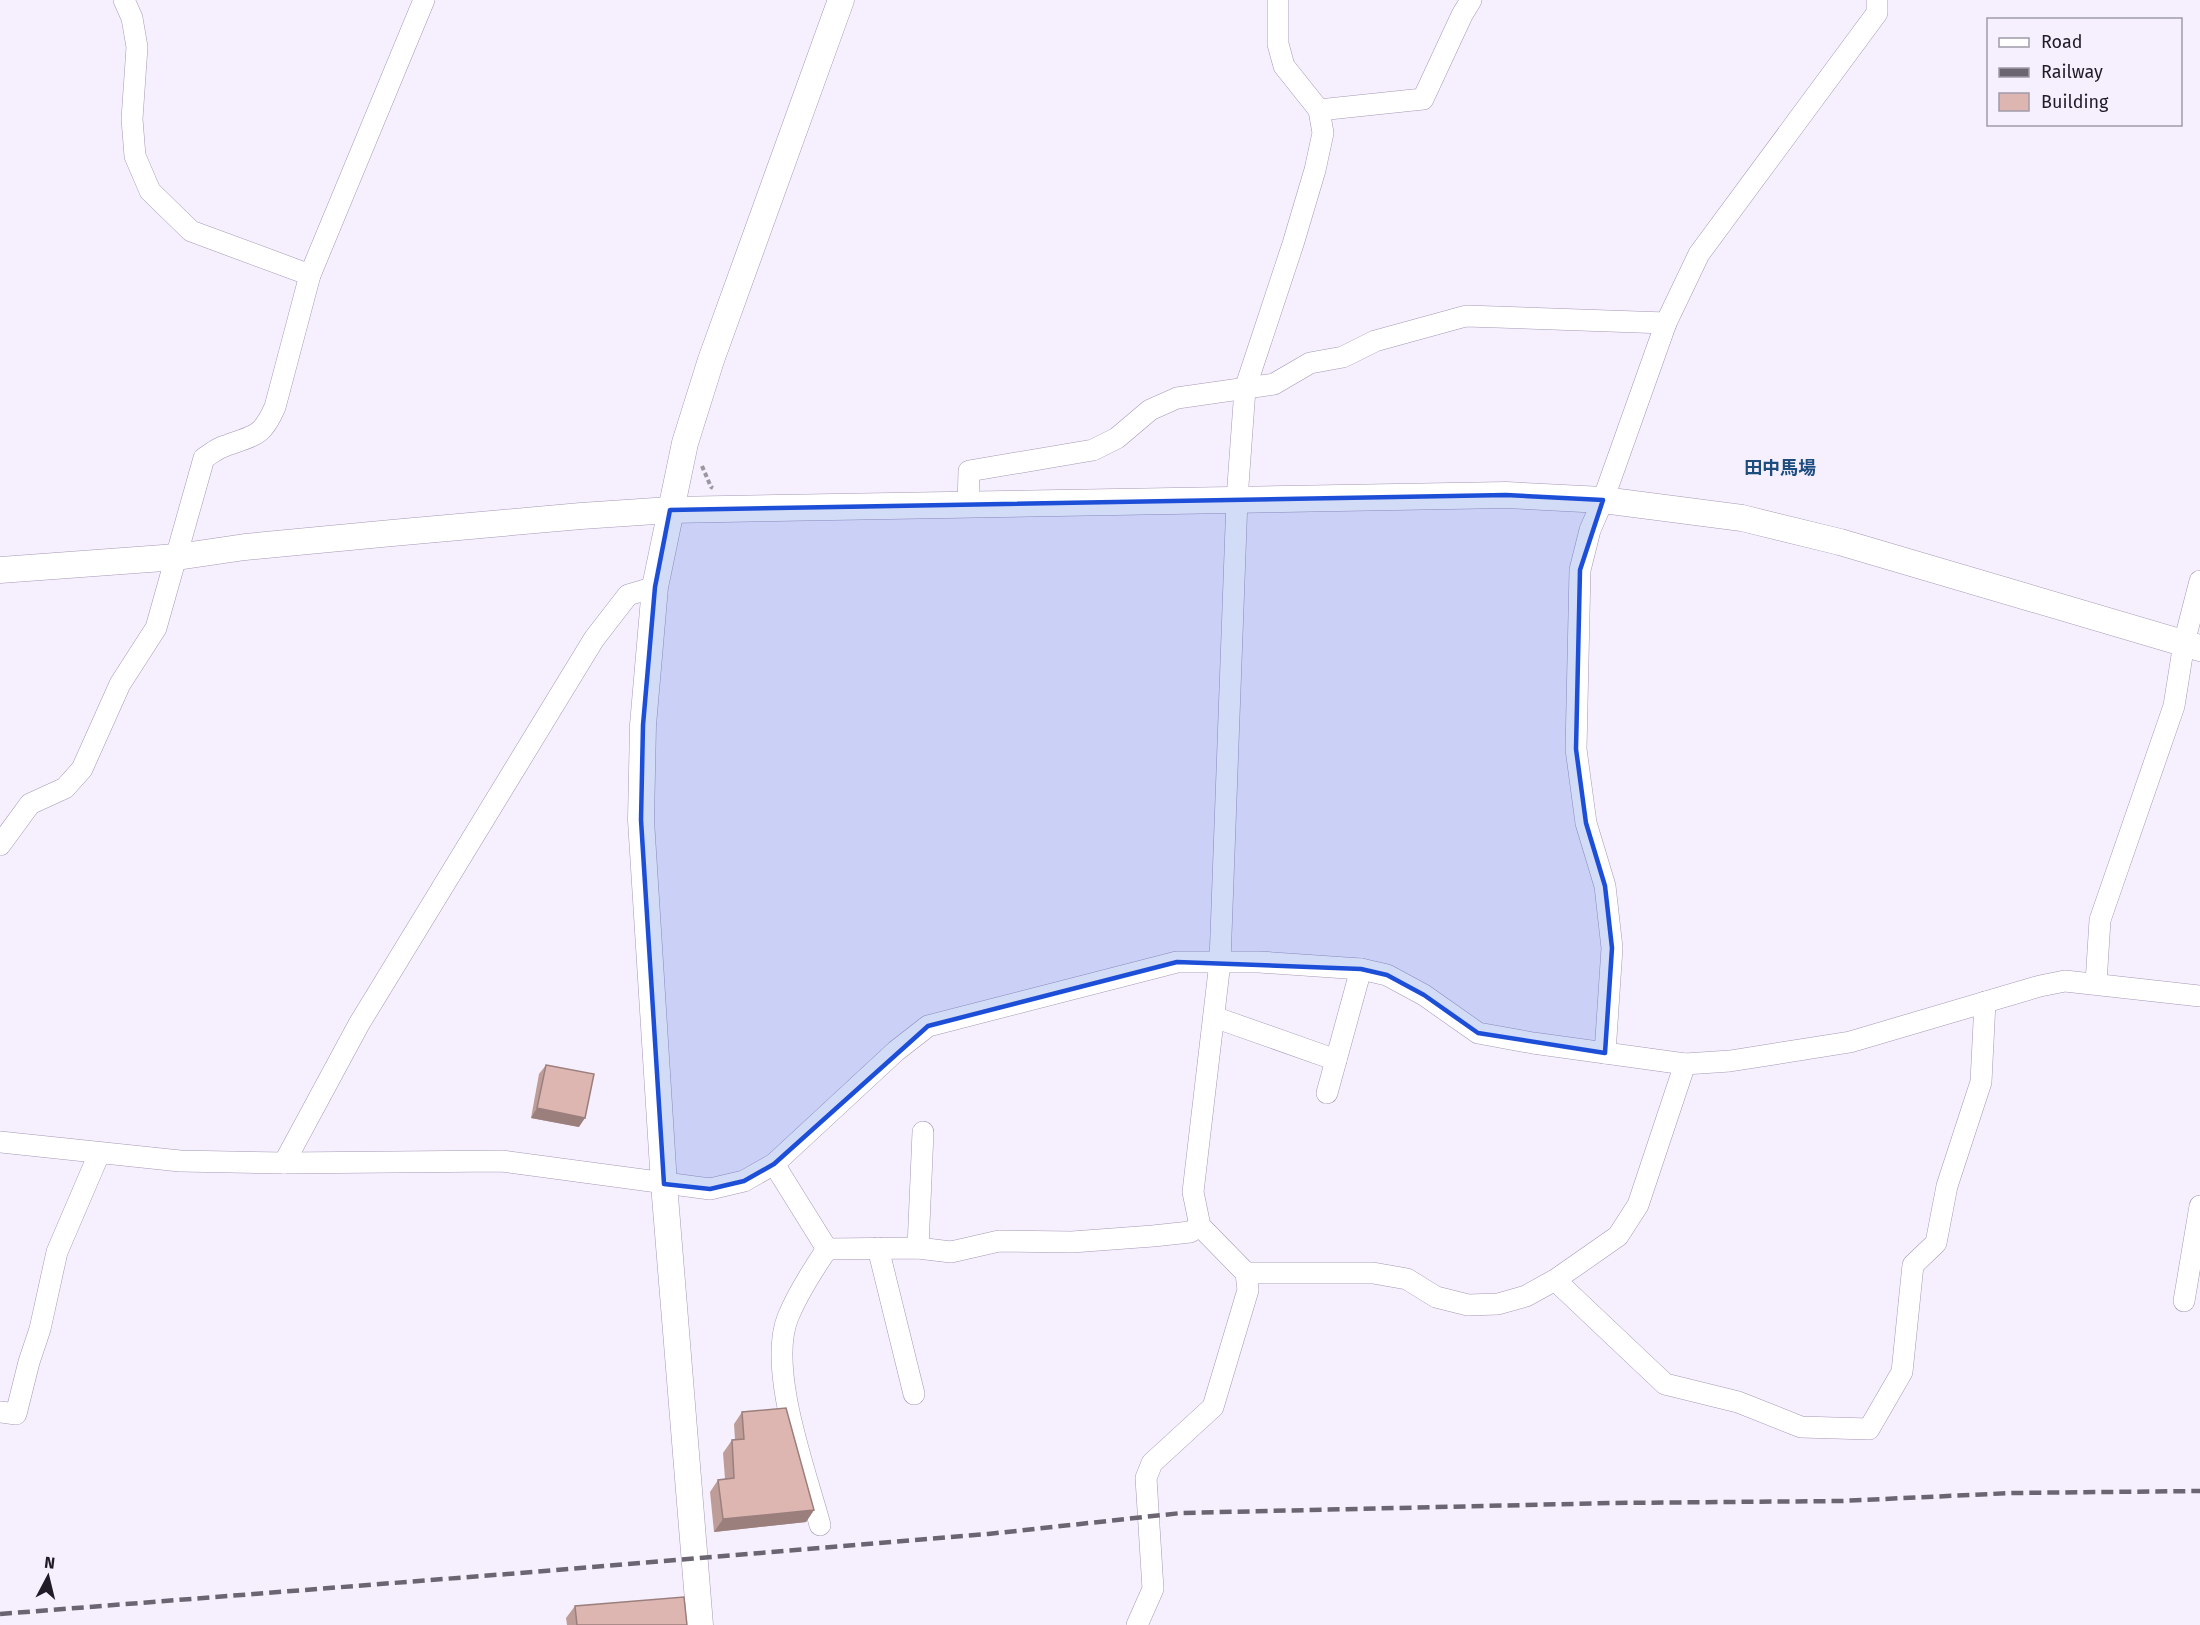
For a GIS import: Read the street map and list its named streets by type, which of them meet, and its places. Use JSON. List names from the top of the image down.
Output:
{
  "districts": ["田中馬場"],
  "legend": ["Road", "Railway", "Building"],
  "north": "top"
}
